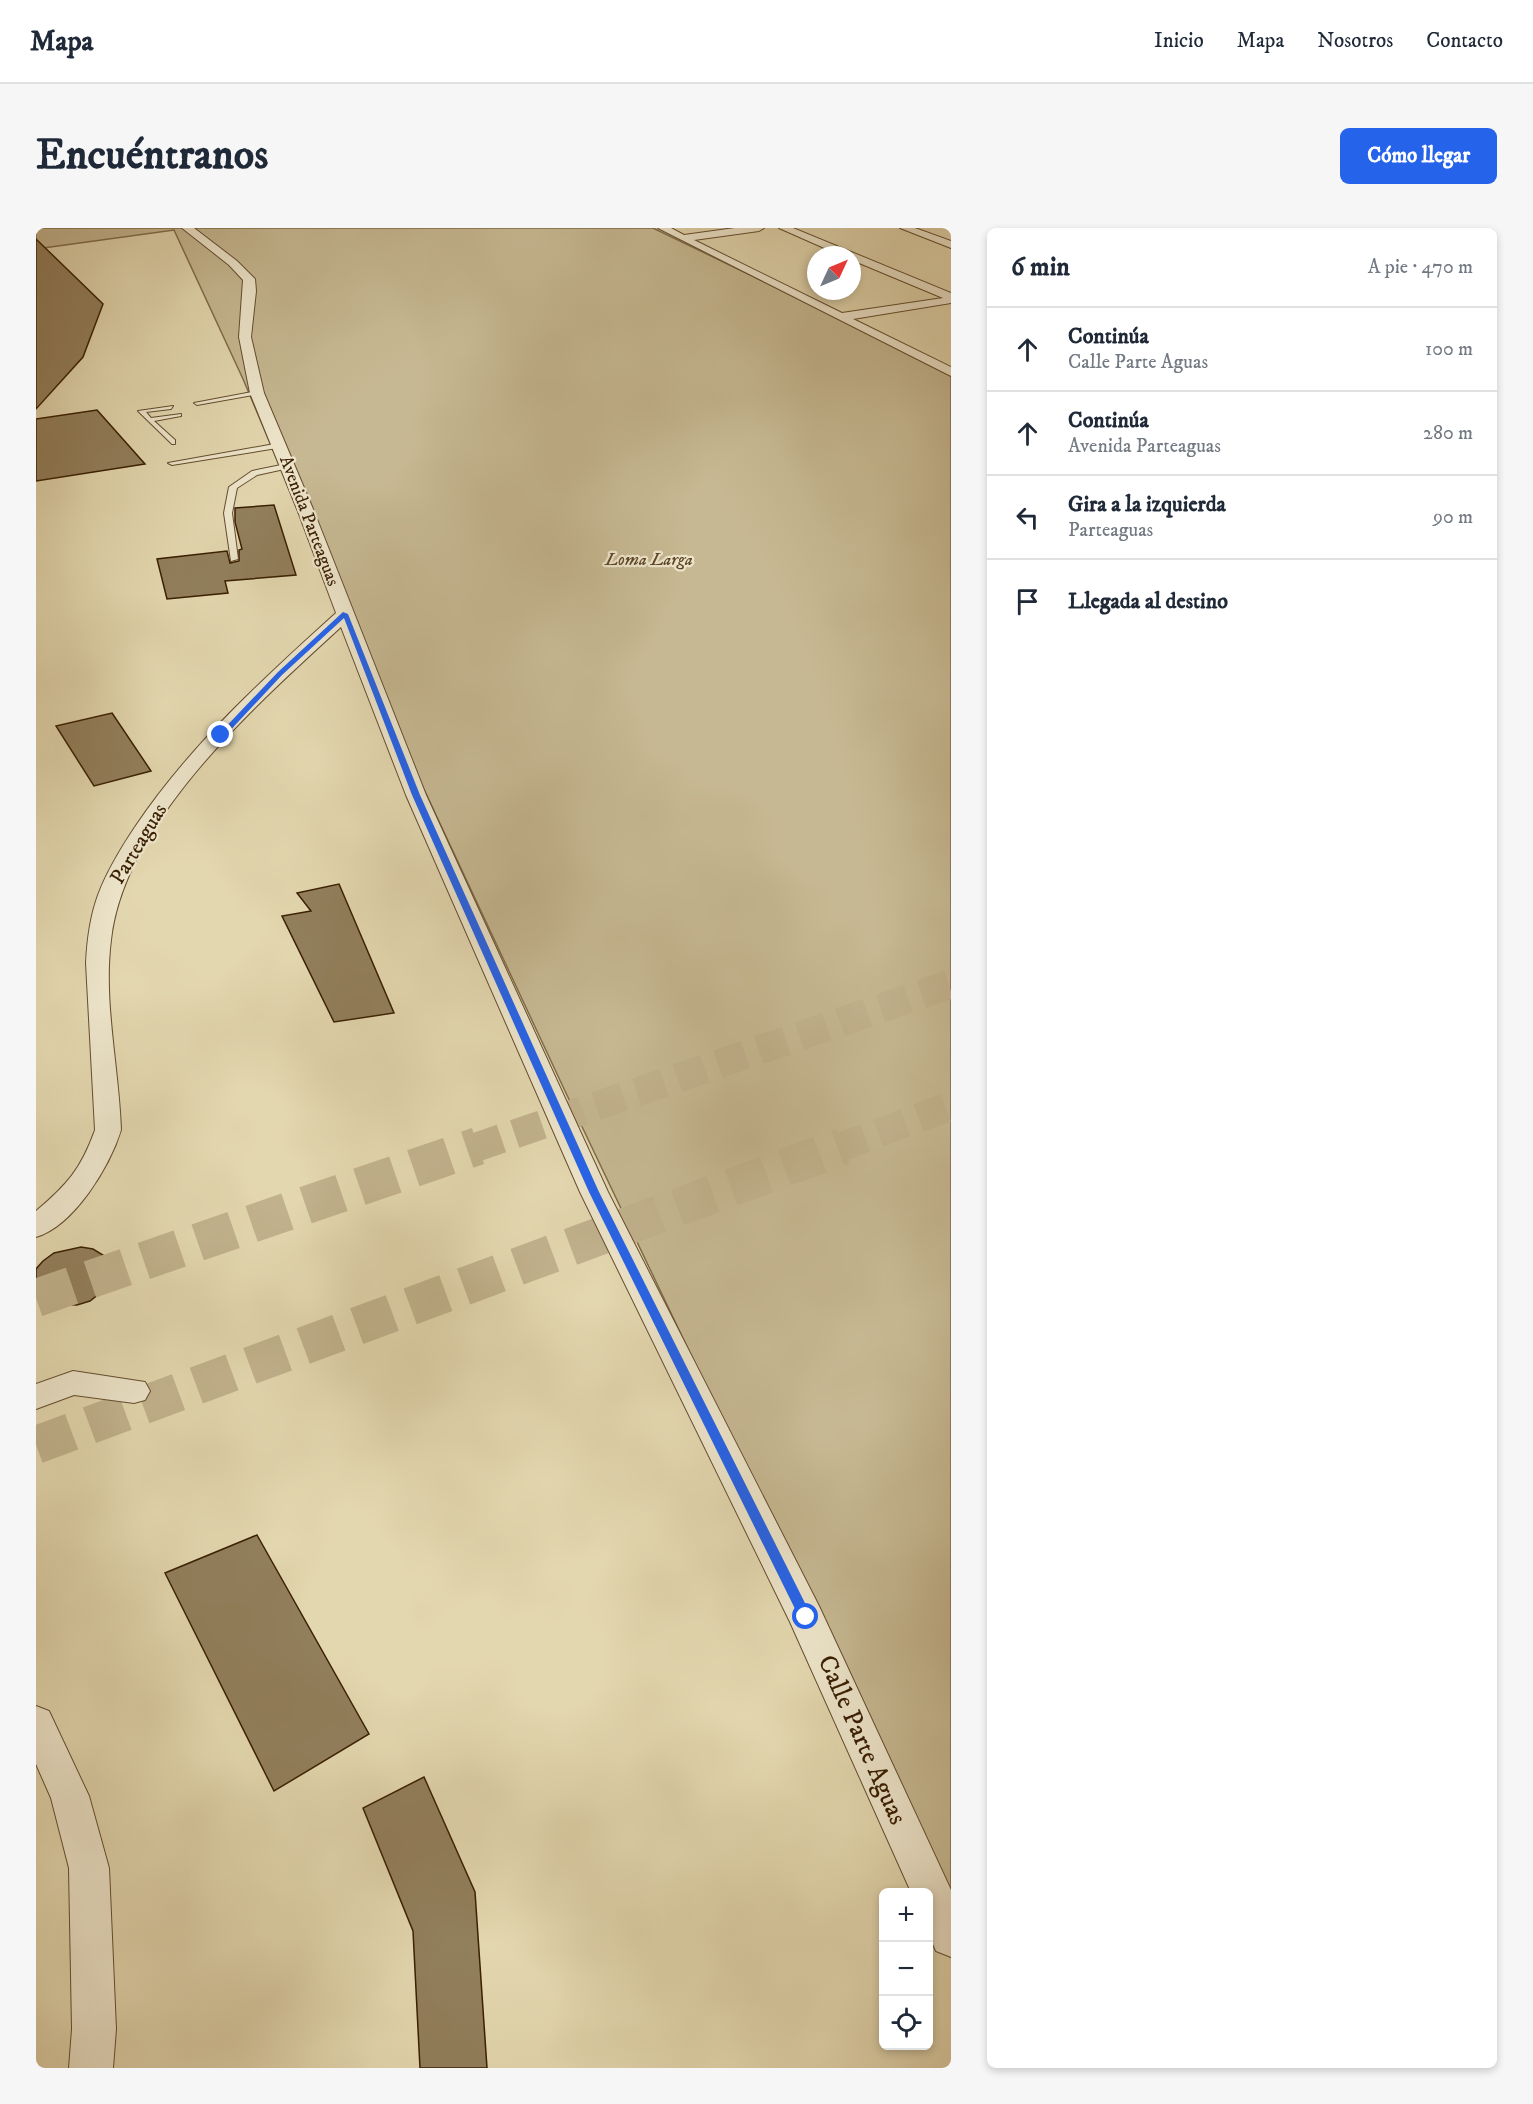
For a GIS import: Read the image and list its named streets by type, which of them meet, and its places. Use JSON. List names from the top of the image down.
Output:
{
  "streets": {
    "street": ["Avenida Parteaguas", "Parteaguas", "Calle Parte Aguas"]
  },
  "crossings": [
    ["Avenida Parteaguas", "Parteaguas"],
    ["Avenida Parteaguas", "Calle Parte Aguas"]
  ],
  "parks": ["Loma Larga"],
  "north": "top right",
  "page": {
    "header": "Mapa",
    "nav": [
      "Inicio",
      "Mapa",
      "Nosotros",
      "Contacto"
    ],
    "buttons": "Cómo llegar",
    "title": "Encuéntranos",
    "heading": ["6 min", "A pie · 470 m"],
    "list": [
      ["Continúa", "Calle Parte Aguas", "100 m"],
      ["Continúa", "Avenida Parteaguas", "280 m"],
      ["Gira a la izquierda", "Parteaguas", "90 m"],
      "Llegada al destino"
    ],
    "map_buttons": ["+", "−"]
  }
}
